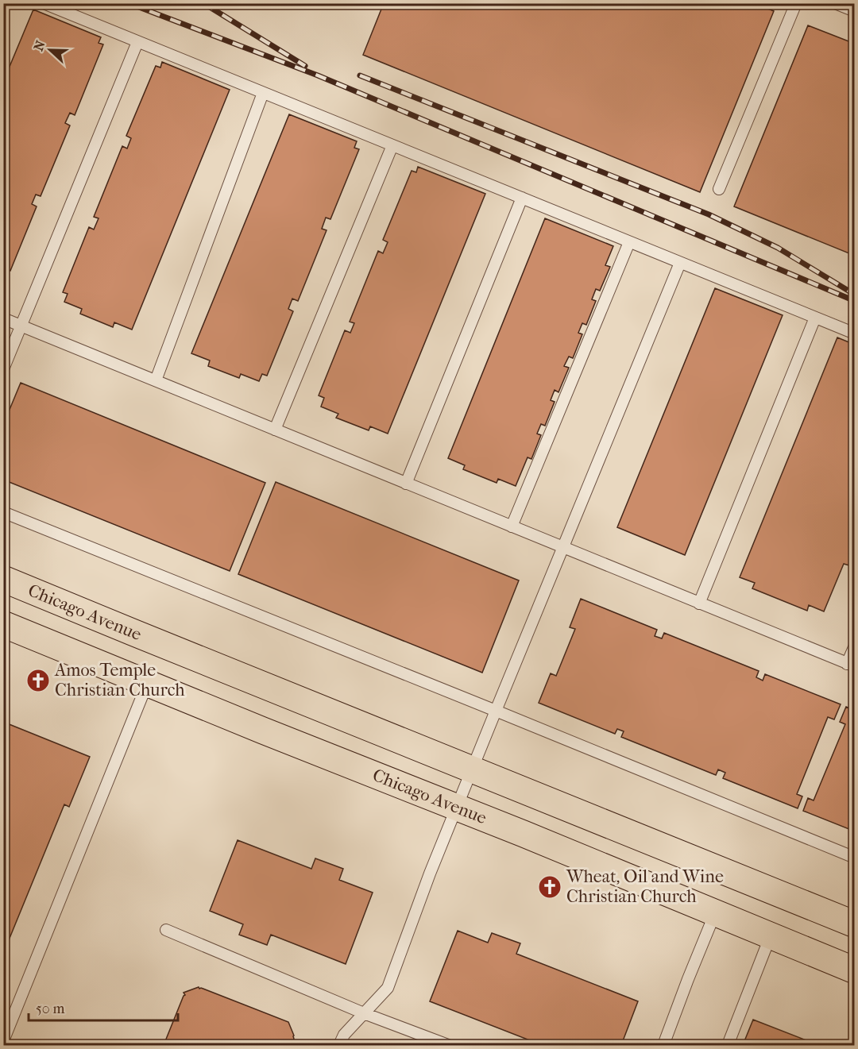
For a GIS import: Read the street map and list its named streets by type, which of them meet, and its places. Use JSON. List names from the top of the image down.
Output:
{
  "streets": {
    "main road": ["Chicago Avenue"]
  },
  "places": {
    "church": ["Amos Temple Christian Church", "Wheat, Oil and Wine Christian Church"]
  },
  "scale_bar": "50 m",
  "north": "left"
}
